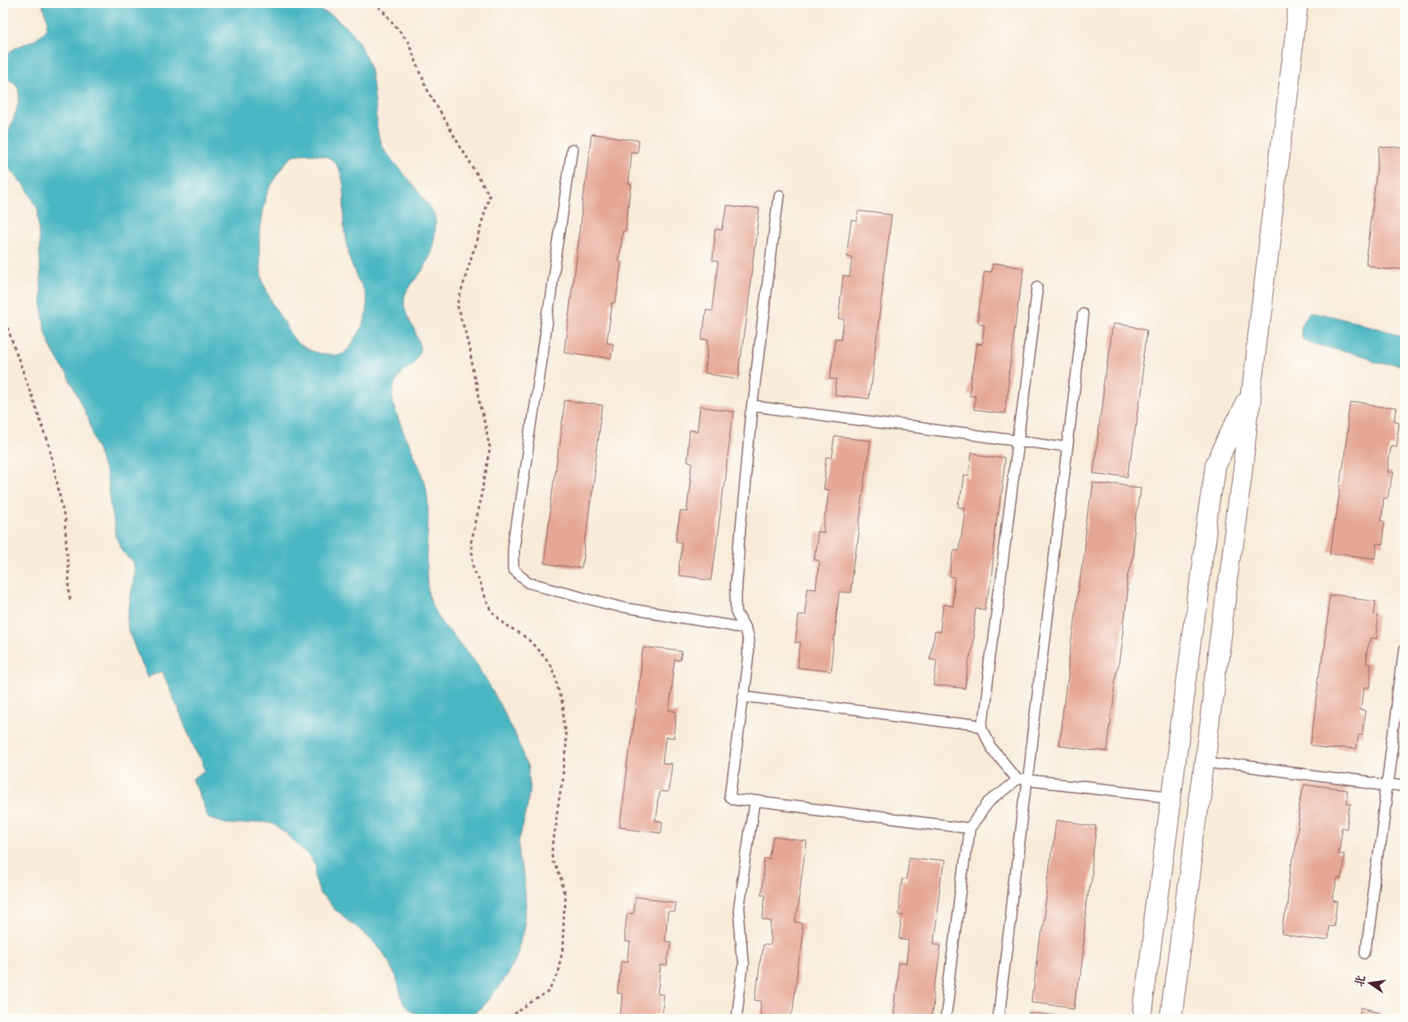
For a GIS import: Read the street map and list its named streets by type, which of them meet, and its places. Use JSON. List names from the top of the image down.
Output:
{
  "north": "left"
}
